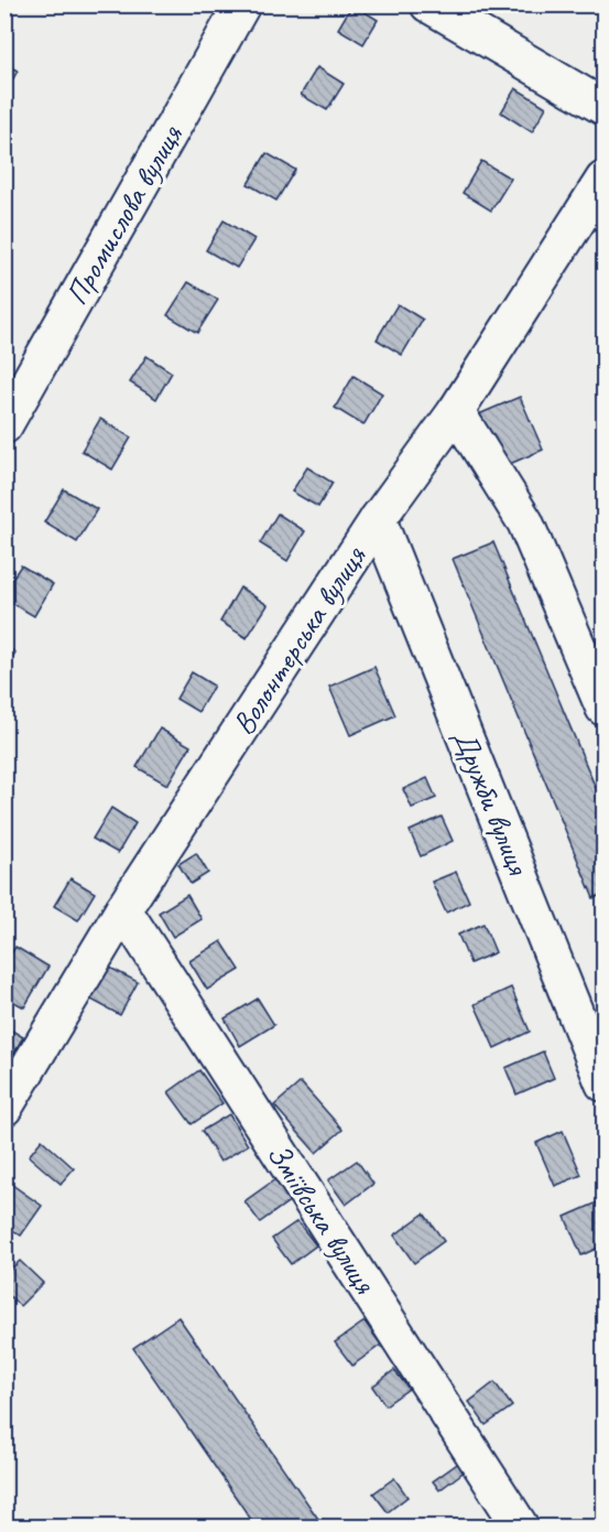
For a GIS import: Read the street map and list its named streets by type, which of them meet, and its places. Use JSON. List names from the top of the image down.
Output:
{
  "streets": {
    "street": [
      "Промислова вулиця",
      "Волонтерська вулиця",
      "Дружби вулиця",
      "Зміївська вулиця"
    ]
  },
  "crossings": [
    ["Волонтерська вулиця", "Дружби вулиця"],
    ["Волонтерська вулиця", "Зміївська вулиця"]
  ]
}
